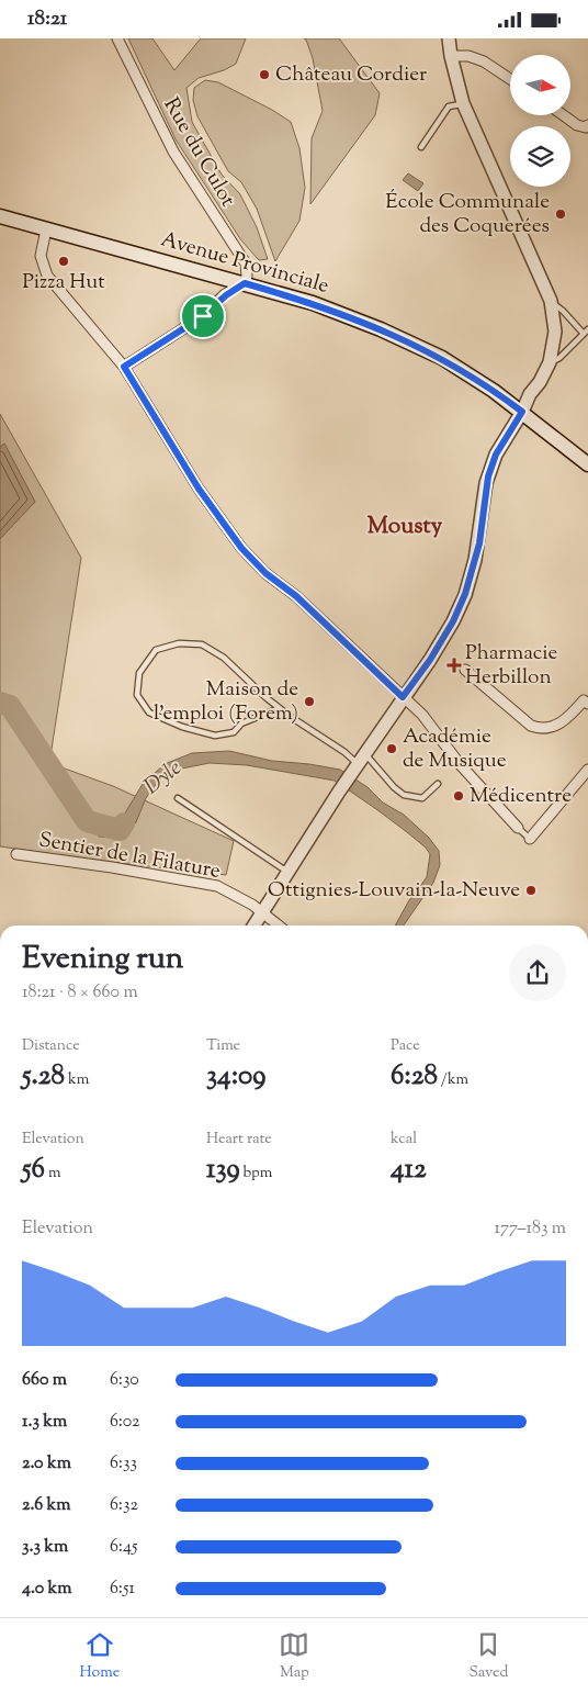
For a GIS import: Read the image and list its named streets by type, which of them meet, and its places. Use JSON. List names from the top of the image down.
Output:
{
  "streets": {
    "main road": ["Avenue Provinciale"],
    "street": ["Rue du Culot", "Sentier de la Filature"]
  },
  "crossings": [
    ["Rue du Culot", "Avenue Provinciale"]
  ],
  "districts": ["Mousty"],
  "water": ["Dyle"],
  "places": {
    "other": [
      "Château Cordier",
      "École Communale des Coquerées",
      "Pizza Hut",
      "Maison de l'emploi (Forem)",
      "Académie de Musique",
      "Médicentre",
      "Ottignies-Louvain-la-Neuve"
    ],
    "health": ["Pharmacie Herbillon"]
  },
  "north": "right",
  "page": {
    "status": "18:21",
    "heading": ["Evening run", "18:21 · 8 × 660 m"],
    "stats": [
      ["Distance", "5.28 km"],
      ["Time", "34:09"],
      ["Pace", "6:28 /km"],
      ["Elevation", "56 m"],
      ["Heart rate", "139 bpm"],
      ["kcal", "412"]
    ],
    "chart": ["Elevation", "177–183 m"],
    "list": [
      {
        "name": "660 m",
        "note": "6:30"
      },
      {
        "name": "1.3 km",
        "note": "6:02"
      },
      {
        "name": "2.0 km",
        "note": "6:33"
      },
      {
        "name": "2.6 km",
        "note": "6:32"
      },
      {
        "name": "3.3 km",
        "note": "6:45"
      },
      {
        "name": "4.0 km",
        "note": "6:51"
      }
    ],
    "tabs": ["Home", "Map", "Saved"]
  }
}
